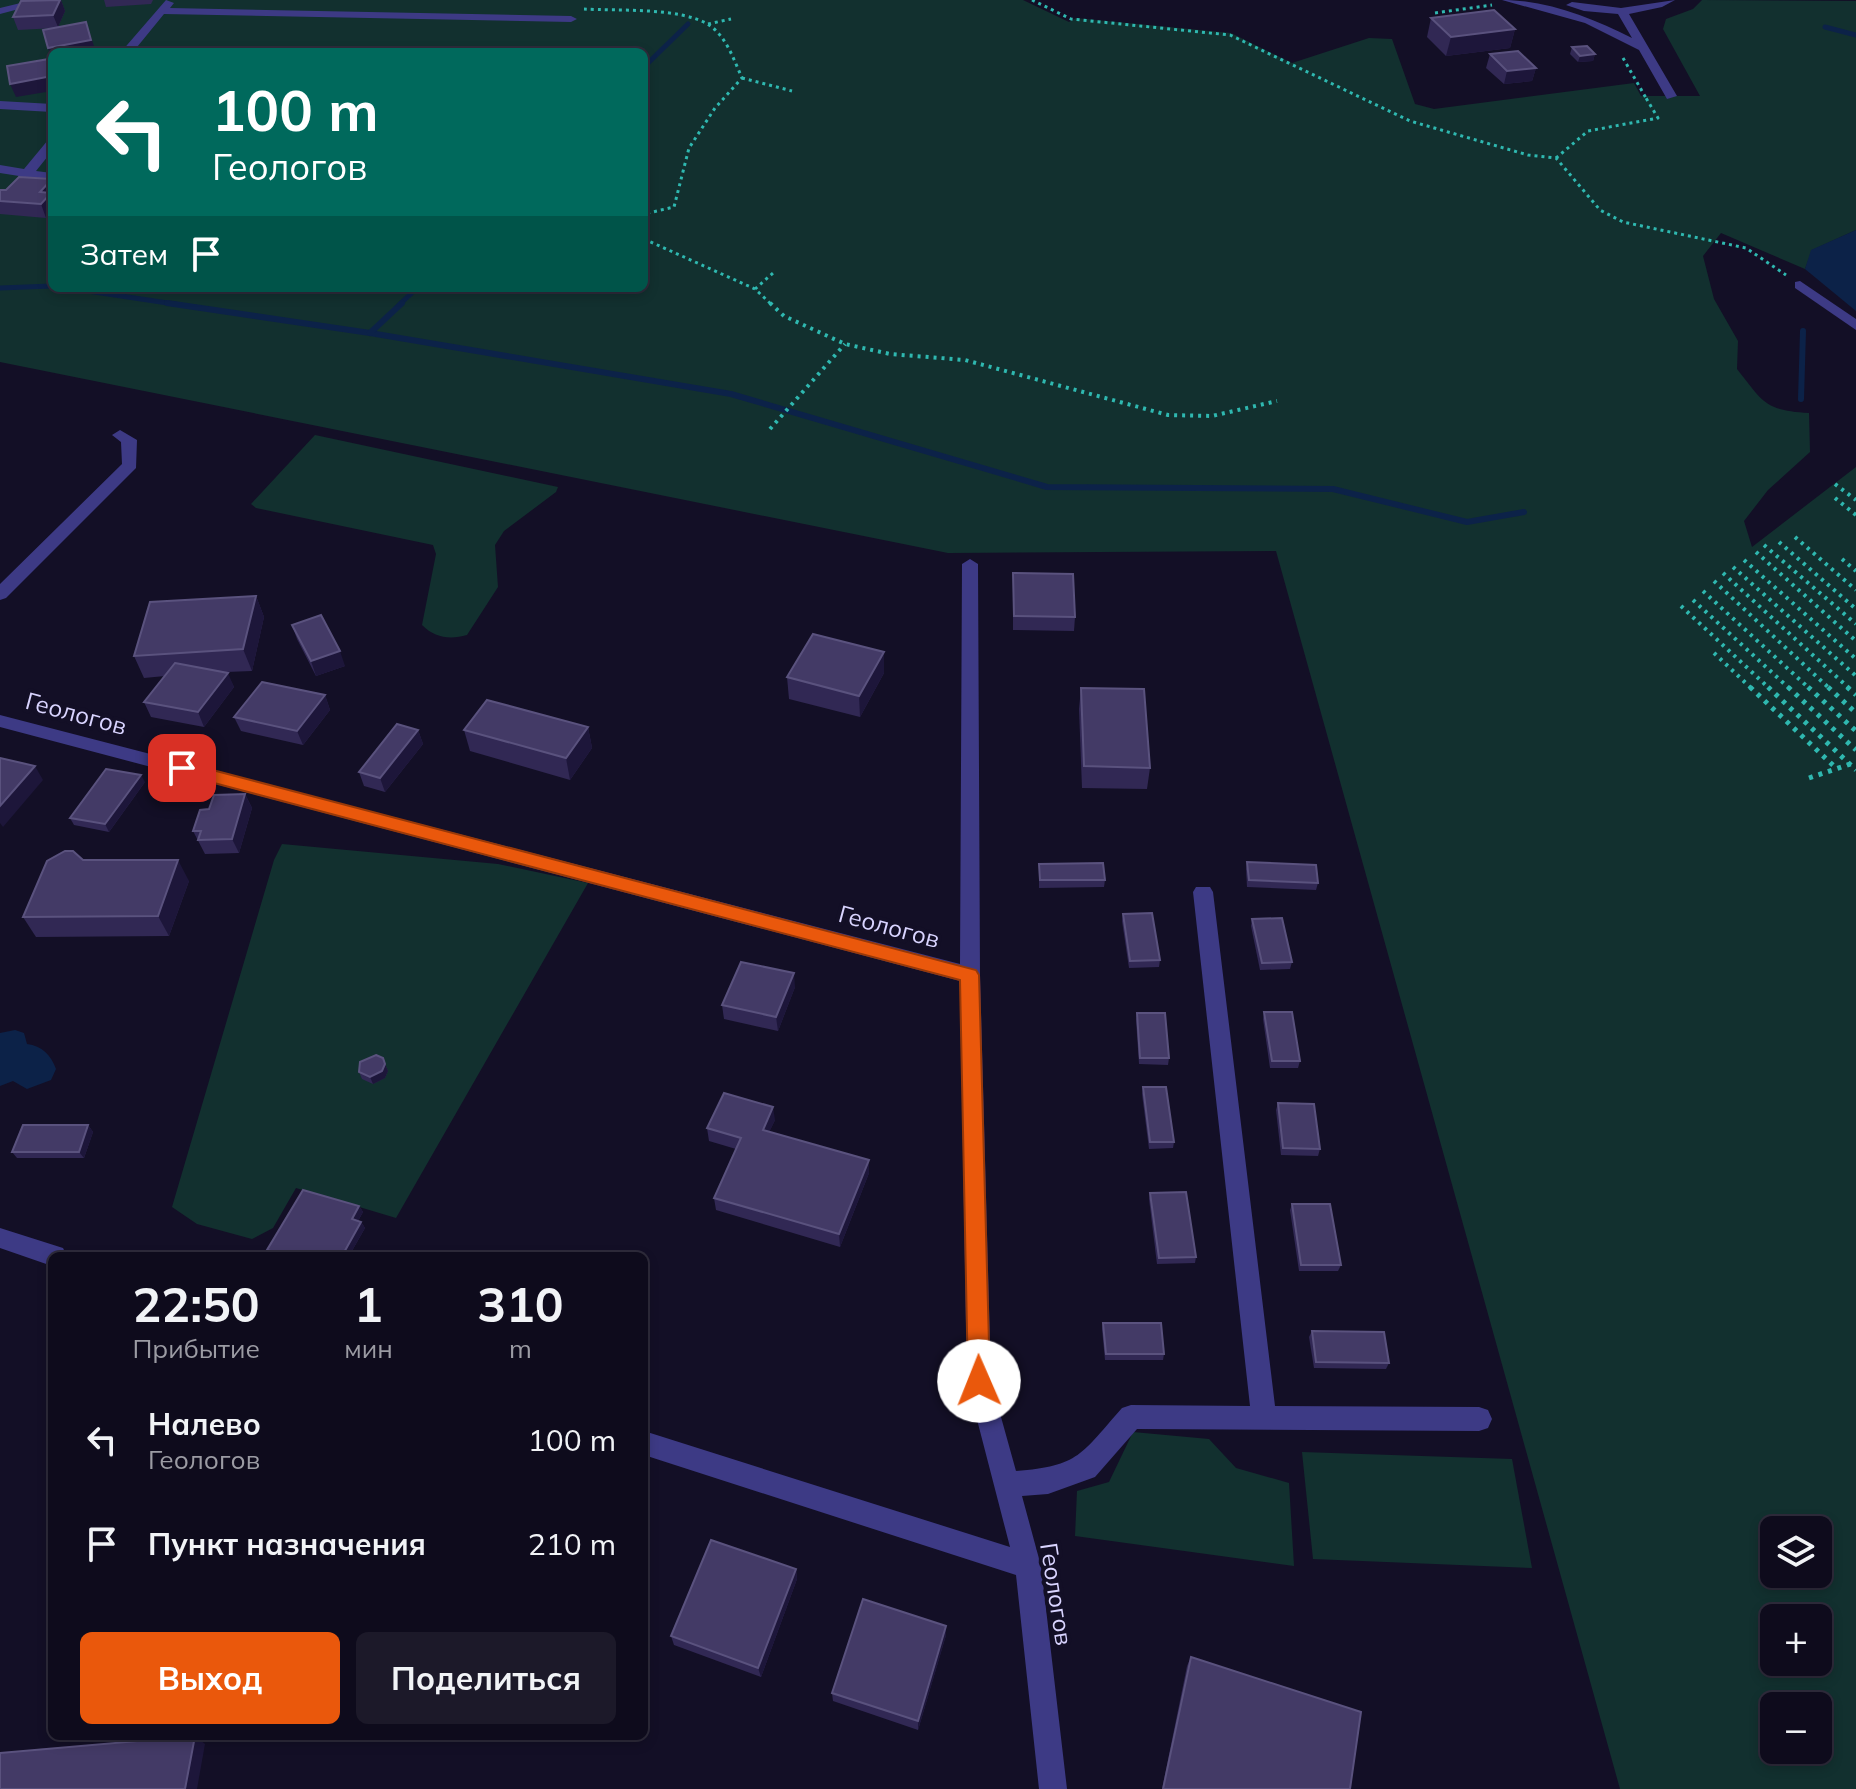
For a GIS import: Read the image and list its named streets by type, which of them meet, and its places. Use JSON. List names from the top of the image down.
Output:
{
  "streets": {
    "street": ["Геологов"]
  },
  "page": {
    "turn": ["100 m", "Геологов"],
    "then": "Затем",
    "eta": [
      "22:50",
      "Прибытие",
      "1",
      "мин",
      "310",
      "m"
    ],
    "list": [
      {
        "name": "Налево",
        "note": "Геологов",
        "value": "100 m"
      },
      {
        "name": "Пункт назначения",
        "value": "210 m"
      }
    ],
    "map_buttons": ["+", "−"],
    "buttons": ["Выход", "Поделиться"]
  }
}
